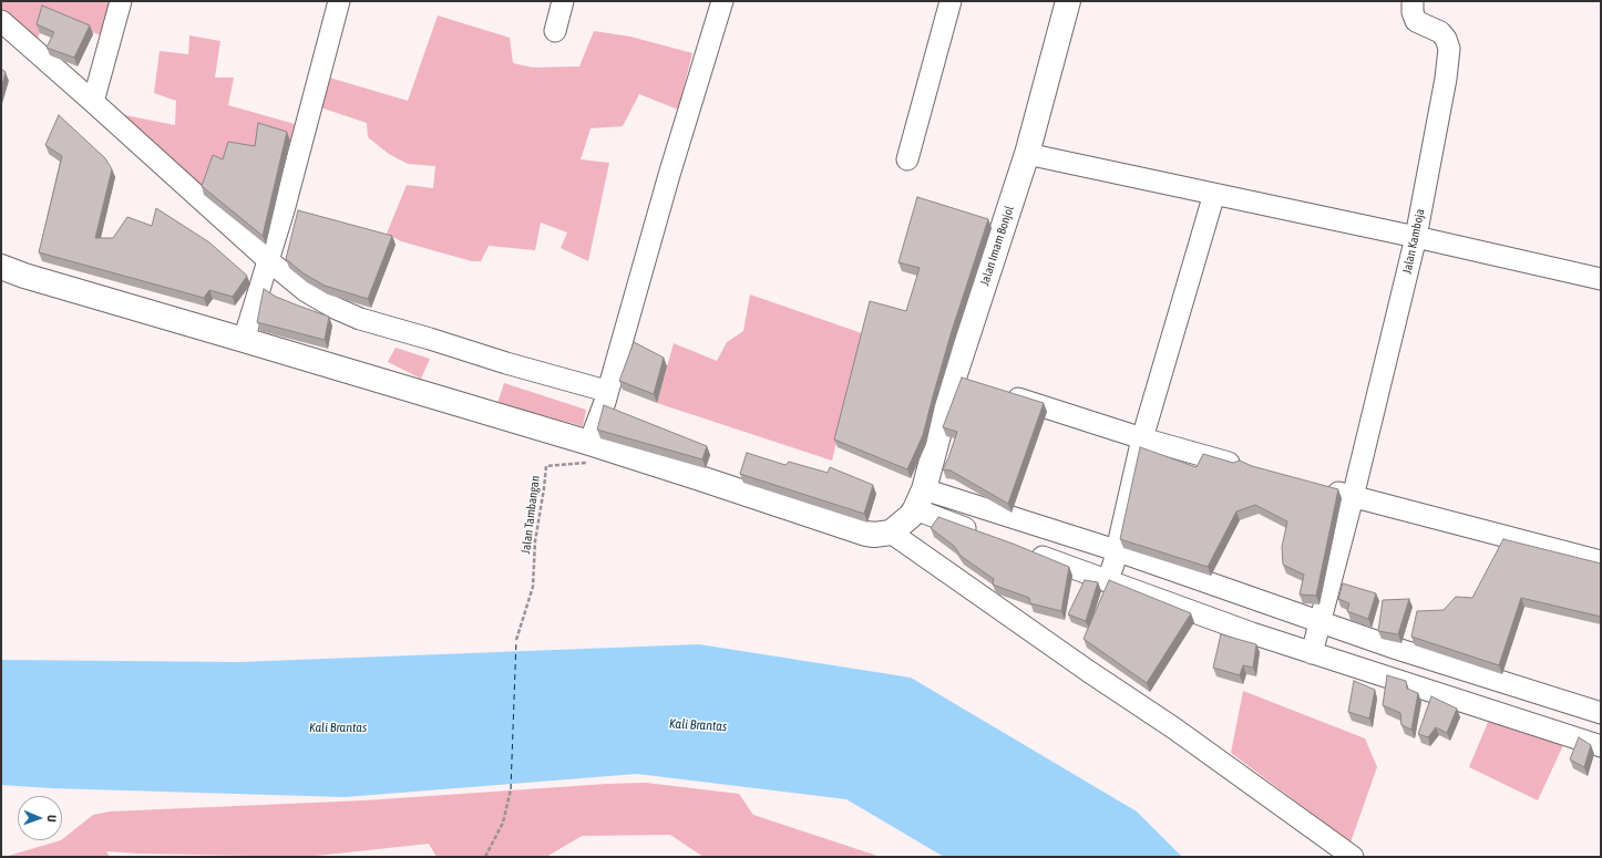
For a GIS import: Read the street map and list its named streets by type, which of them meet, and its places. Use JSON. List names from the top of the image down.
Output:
{
  "streets": {
    "main road": ["Jalan Imam Bonjol"],
    "street": ["Jalan Kamboja"],
    "path": ["Jalan Tambangan"]
  },
  "water": ["Kali Brantas"],
  "north": "right"
}
